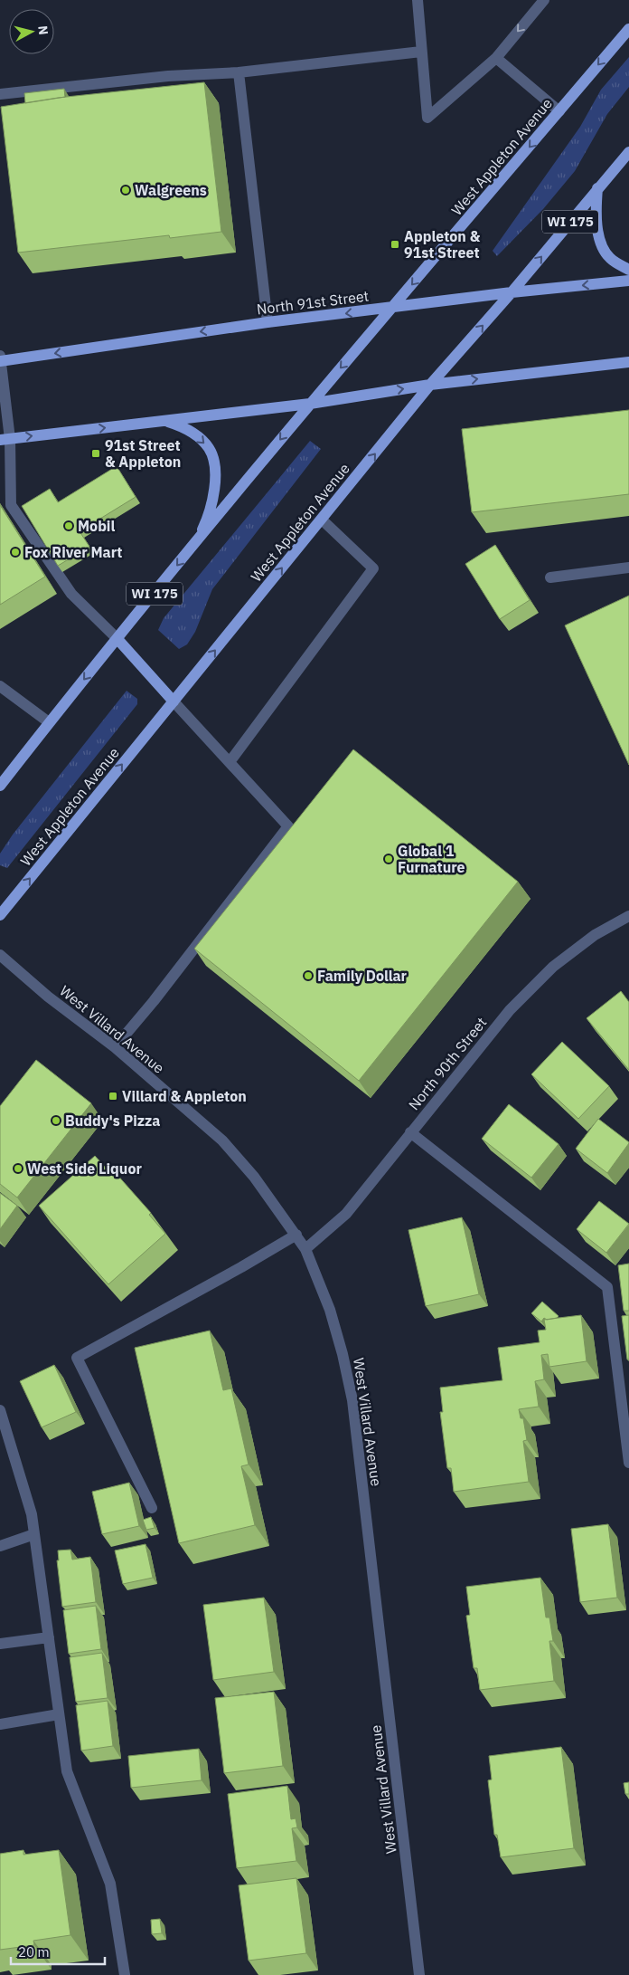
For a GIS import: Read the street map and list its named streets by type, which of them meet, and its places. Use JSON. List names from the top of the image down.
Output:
{
  "streets": {
    "main road": ["West Appleton Avenue", "WI 175", "North 91st Street"],
    "street": ["West Villard Avenue", "North 90th Street"]
  },
  "crossings": [
    ["West Appleton Avenue", "North 91st Street"],
    ["West Villard Avenue", "North 90th Street"]
  ],
  "places": {
    "other": [
      "Walgreens",
      "Mobil",
      "Fox River Mart",
      "Global 1 Furnature",
      "Family Dollar",
      "Buddy's Pizza",
      "West Side Liquor"
    ],
    "transit": ["Appleton & 91st Street", "91st Street & Appleton", "Villard & Appleton"]
  },
  "scale_bar": "20 m",
  "north": "right"
}
